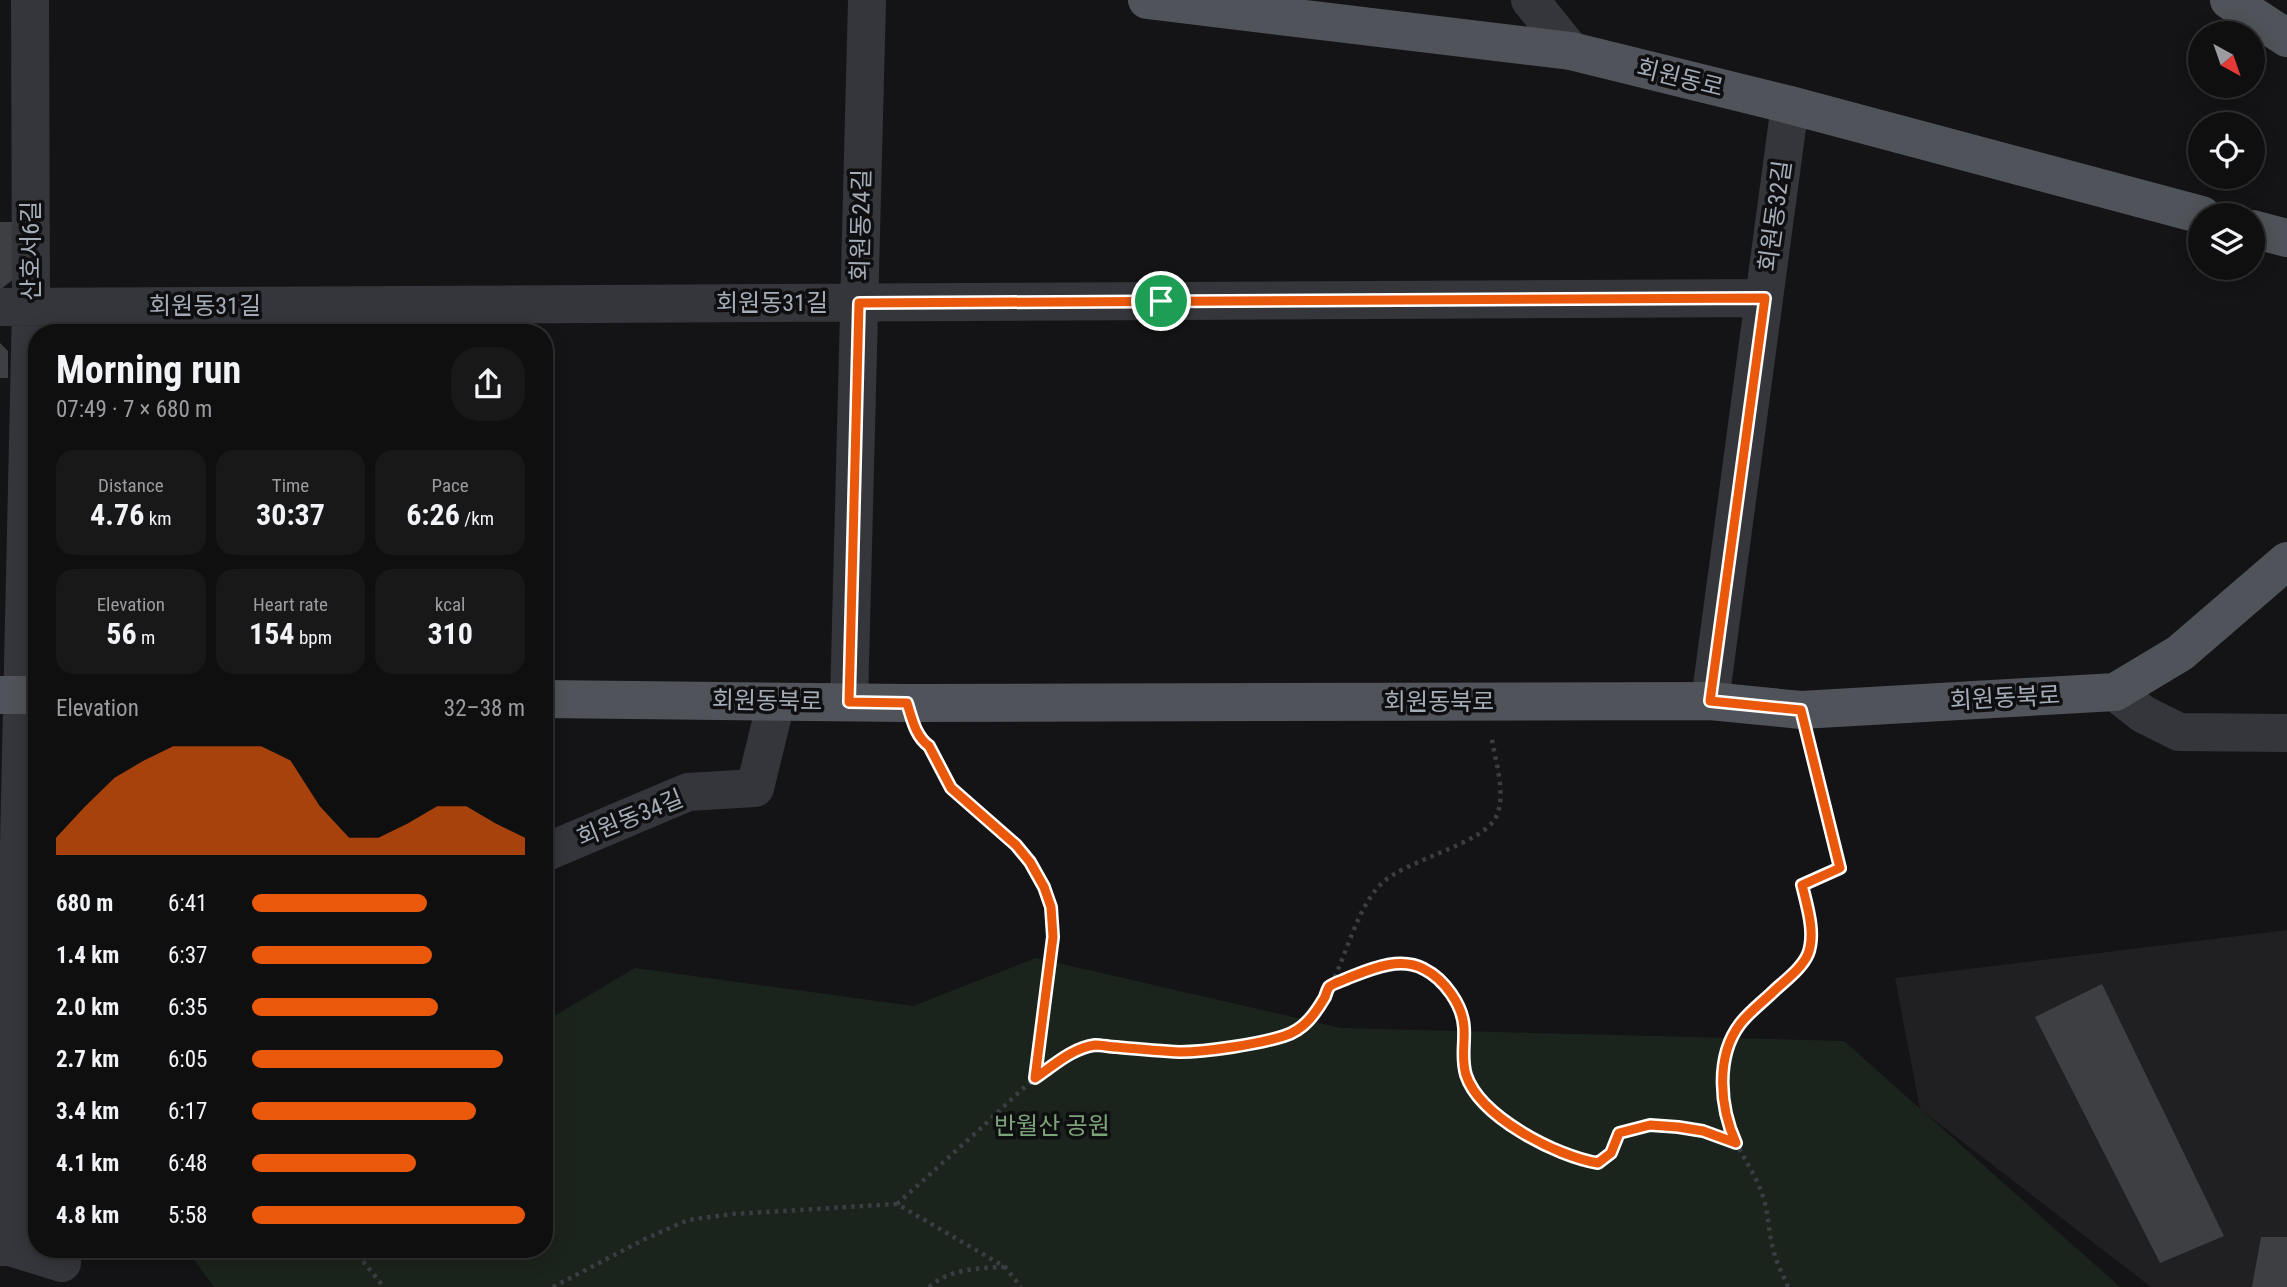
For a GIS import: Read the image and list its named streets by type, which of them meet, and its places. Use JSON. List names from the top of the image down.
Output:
{
  "streets": {
    "main road": ["회원동로", "회원동북로"],
    "street": [
      "회원동32길",
      "회원동24길",
      "산호서6길",
      "회원동31길",
      "회원동34길"
    ]
  },
  "crossings": [
    ["회원동로", "회원동32길"],
    ["회원동32길", "회원동31길"],
    ["회원동32길", "회원동북로"],
    ["회원동24길", "회원동31길"],
    ["회원동24길", "회원동북로"],
    ["산호서6길", "회원동31길"],
    ["회원동북로", "회원동34길"]
  ],
  "parks": ["반월산 공원"],
  "north": "bottom right",
  "page": {
    "heading": ["Morning run", "07:49 · 7 × 680 m"],
    "stats": [
      ["Distance", "4.76 km"],
      ["Time", "30:37"],
      ["Pace", "6:26 /km"],
      ["Elevation", "56 m"],
      ["Heart rate", "154 bpm"],
      ["kcal", "310"]
    ],
    "chart": ["Elevation", "32–38 m"],
    "list": [
      {
        "name": "680 m",
        "note": "6:41"
      },
      {
        "name": "1.4 km",
        "note": "6:37"
      },
      {
        "name": "2.0 km",
        "note": "6:35"
      },
      {
        "name": "2.7 km",
        "note": "6:05"
      },
      {
        "name": "3.4 km",
        "note": "6:17"
      },
      {
        "name": "4.1 km",
        "note": "6:48"
      },
      {
        "name": "4.8 km",
        "note": "5:58"
      }
    ]
  }
}
